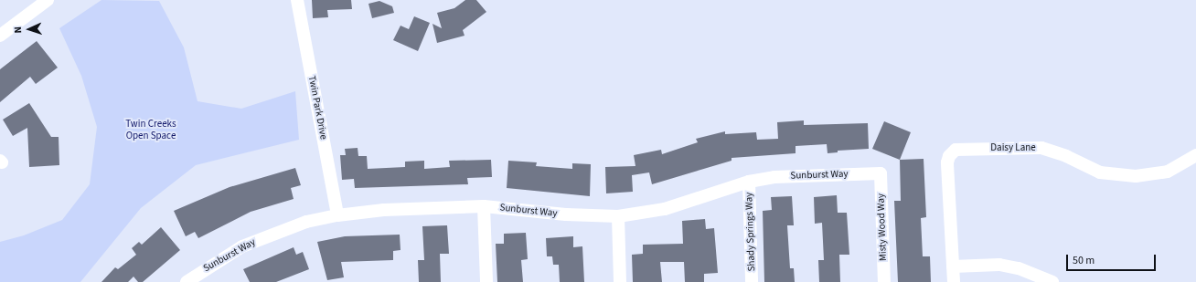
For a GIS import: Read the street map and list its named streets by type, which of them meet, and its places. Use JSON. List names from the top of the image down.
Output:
{
  "streets": {
    "street": [
      "Twin Park Drive",
      "Daisy Lane",
      "Sunburst Way",
      "Misty Wood Way",
      "Shady Springs Way"
    ]
  },
  "crossings": [
    ["Twin Park Drive", "Sunburst Way"],
    ["Sunburst Way", "Misty Wood Way"],
    ["Sunburst Way", "Shady Springs Way"]
  ],
  "parks": ["Twin Creeks Open Space"],
  "scale_bar": "50 m",
  "north": "left"
}
